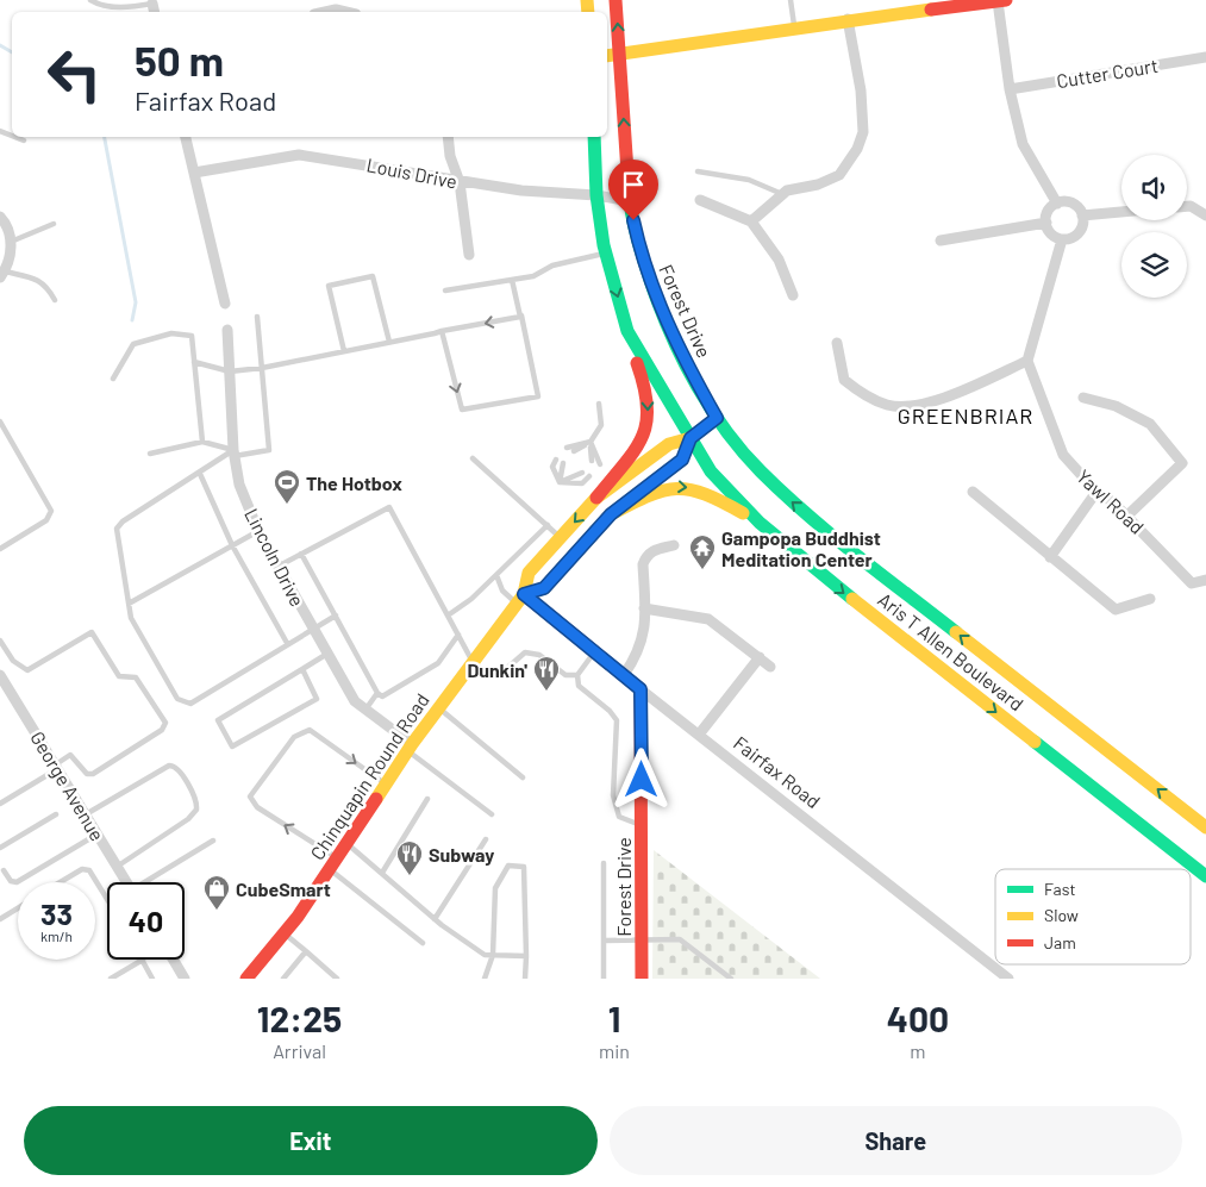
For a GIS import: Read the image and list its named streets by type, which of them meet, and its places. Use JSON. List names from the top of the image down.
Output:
{
  "streets": {
    "main road": [
      "Forest Drive",
      "Aris T Allen Boulevard",
      "Fairfax Road",
      "Chinquapin Round Road"
    ],
    "street": [
      "Cutter Court",
      "Louis Drive",
      "Yawl Road",
      "Lincoln Drive",
      "George Avenue"
    ]
  },
  "crossings": [
    ["Louis Drive", "Forest Drive"],
    ["Forest Drive", "Aris T Allen Boulevard"],
    ["Forest Drive", "Fairfax Road"],
    ["Forest Drive", "Chinquapin Round Road"],
    ["Lincoln Drive", "Chinquapin Round Road"],
    ["Aris T Allen Boulevard", "Chinquapin Round Road"],
    ["Fairfax Road", "Chinquapin Round Road"]
  ],
  "districts": ["GREENBRIAR"],
  "places": {
    "sports": ["The Hotbox"],
    "temple": ["Gampopa Buddhist Meditation Center"],
    "restaurant": ["Dunkin'", "Subway"],
    "shop": ["CubeSmart"]
  },
  "legend": ["Fast", "Slow", "Jam"],
  "page": {
    "turn": ["50 m", "Fairfax Road"],
    "speed": "33 km/h",
    "limit": "40",
    "eta": [
      "12:25",
      "Arrival",
      "1",
      "min",
      "400",
      "m"
    ],
    "buttons": ["Exit", "Share"]
  }
}
